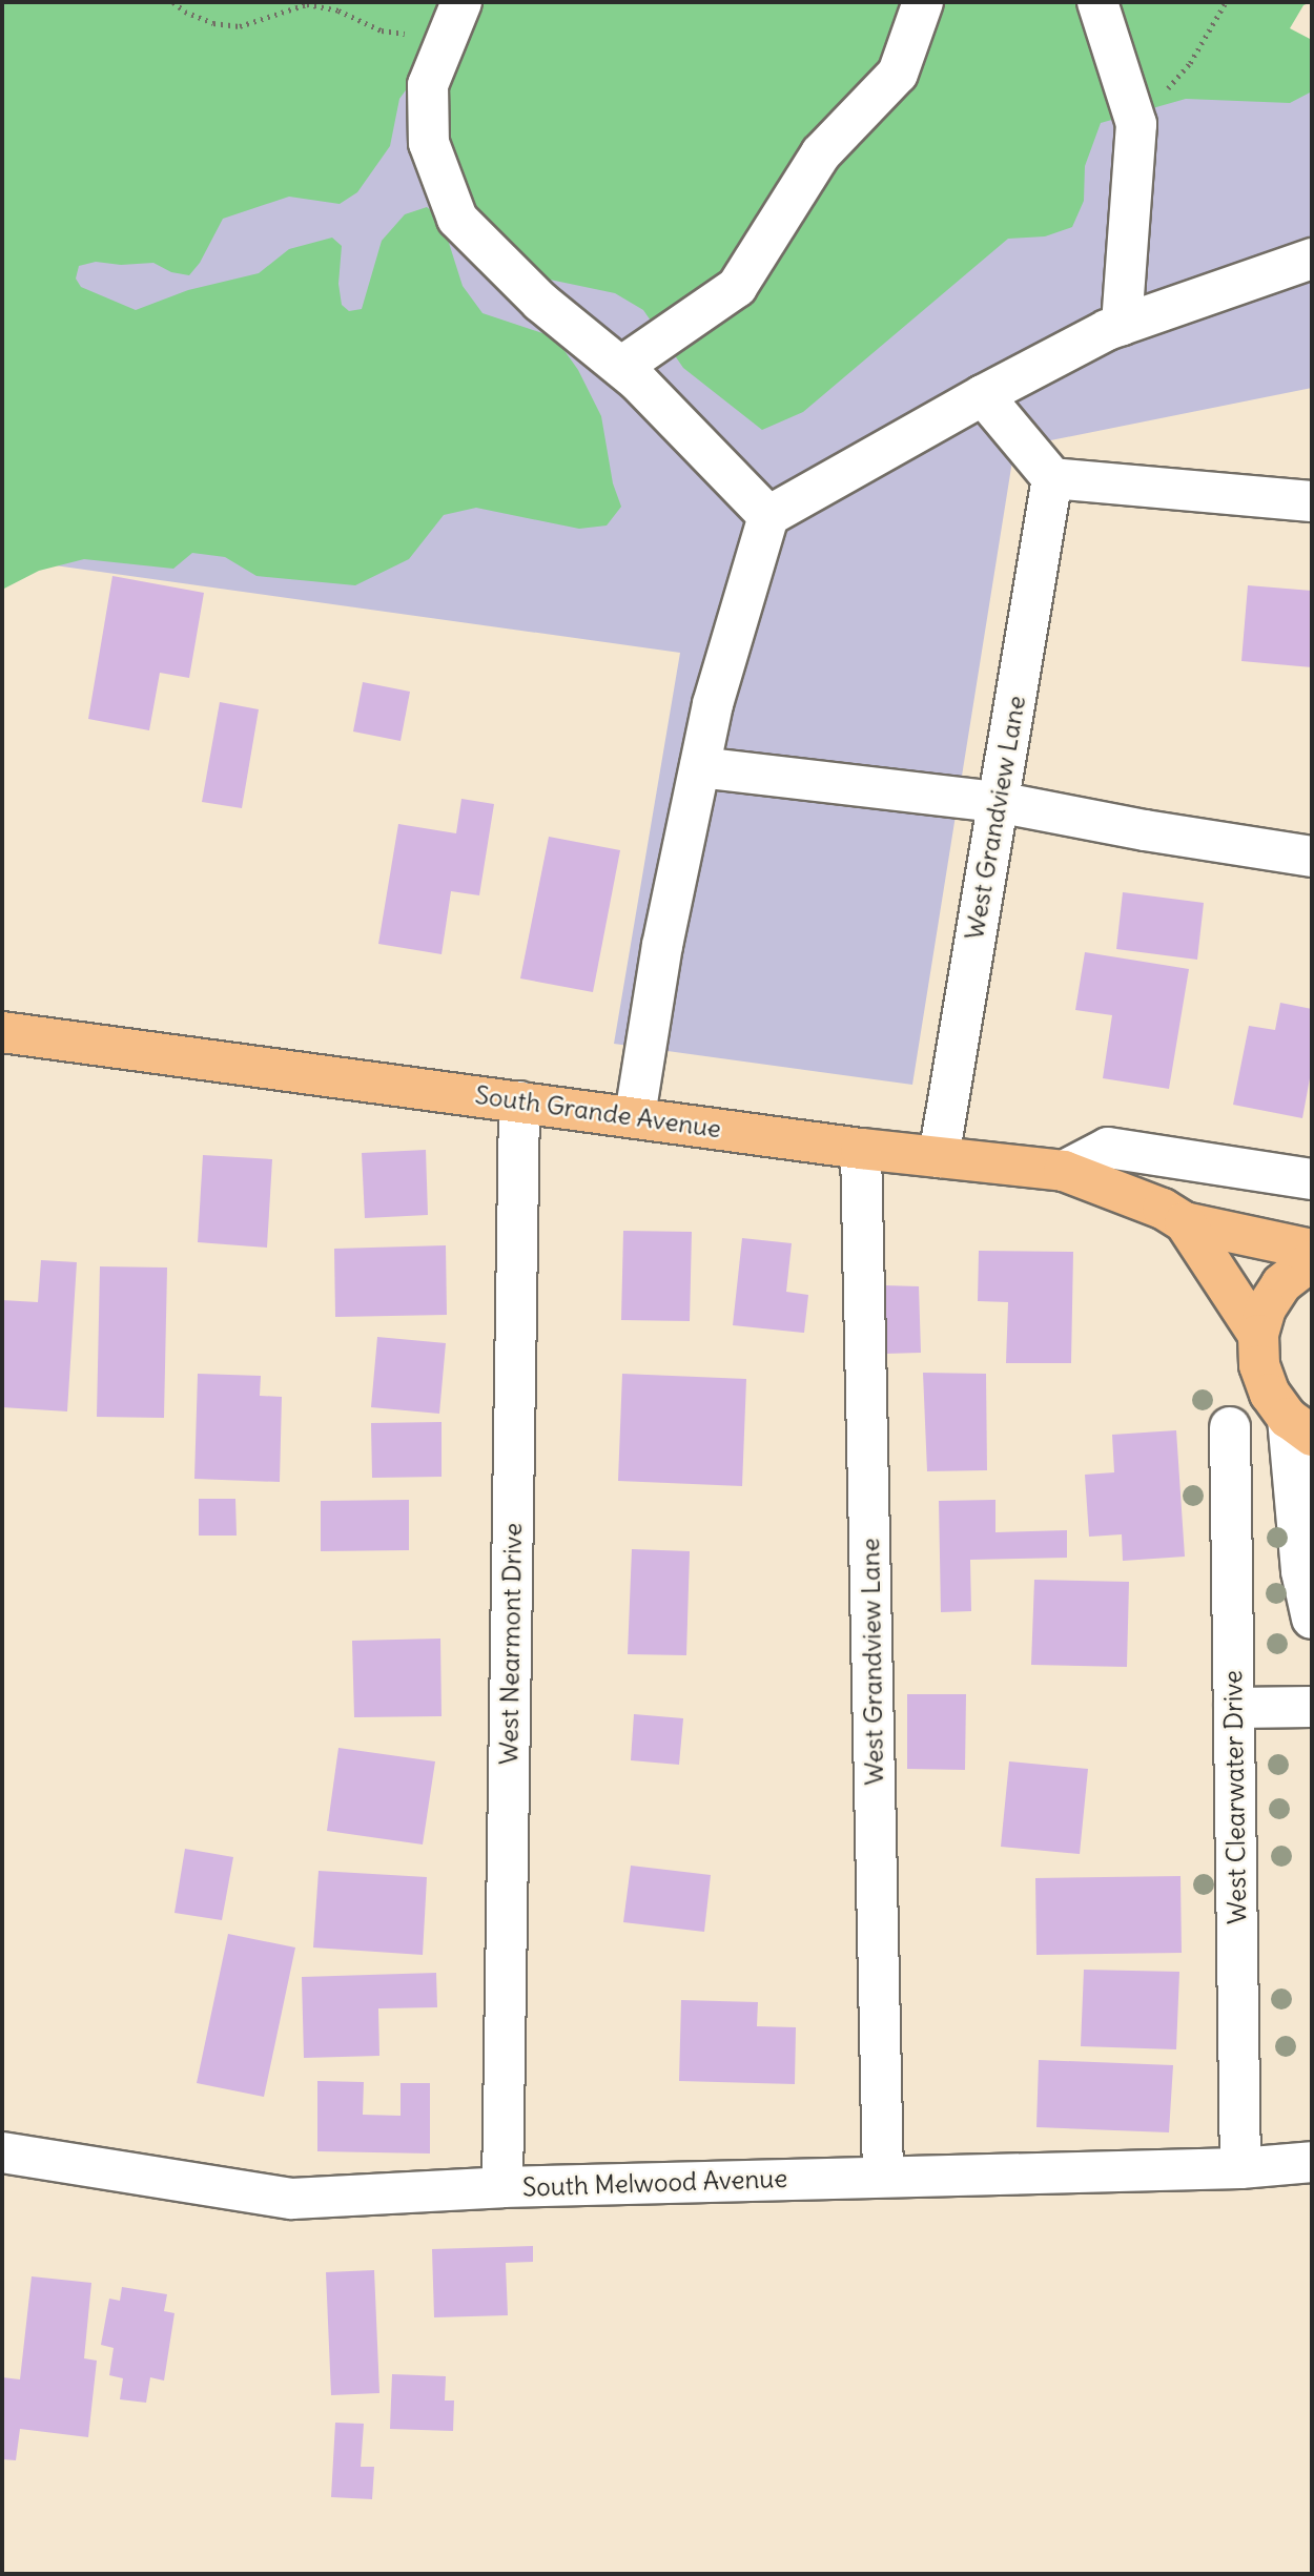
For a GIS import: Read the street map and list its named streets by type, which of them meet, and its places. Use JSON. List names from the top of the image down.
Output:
{
  "streets": {
    "main road": ["South Grande Avenue"],
    "street": [
      "West Grandview Lane",
      "West Nearmont Drive",
      "West Clearwater Drive",
      "South Melwood Avenue"
    ]
  },
  "crossings": [
    ["West Grandview Lane", "South Grande Avenue"],
    ["West Grandview Lane", "South Melwood Avenue"],
    ["South Grande Avenue", "West Nearmont Drive"],
    ["West Nearmont Drive", "South Melwood Avenue"],
    ["West Clearwater Drive", "South Melwood Avenue"]
  ]
}
